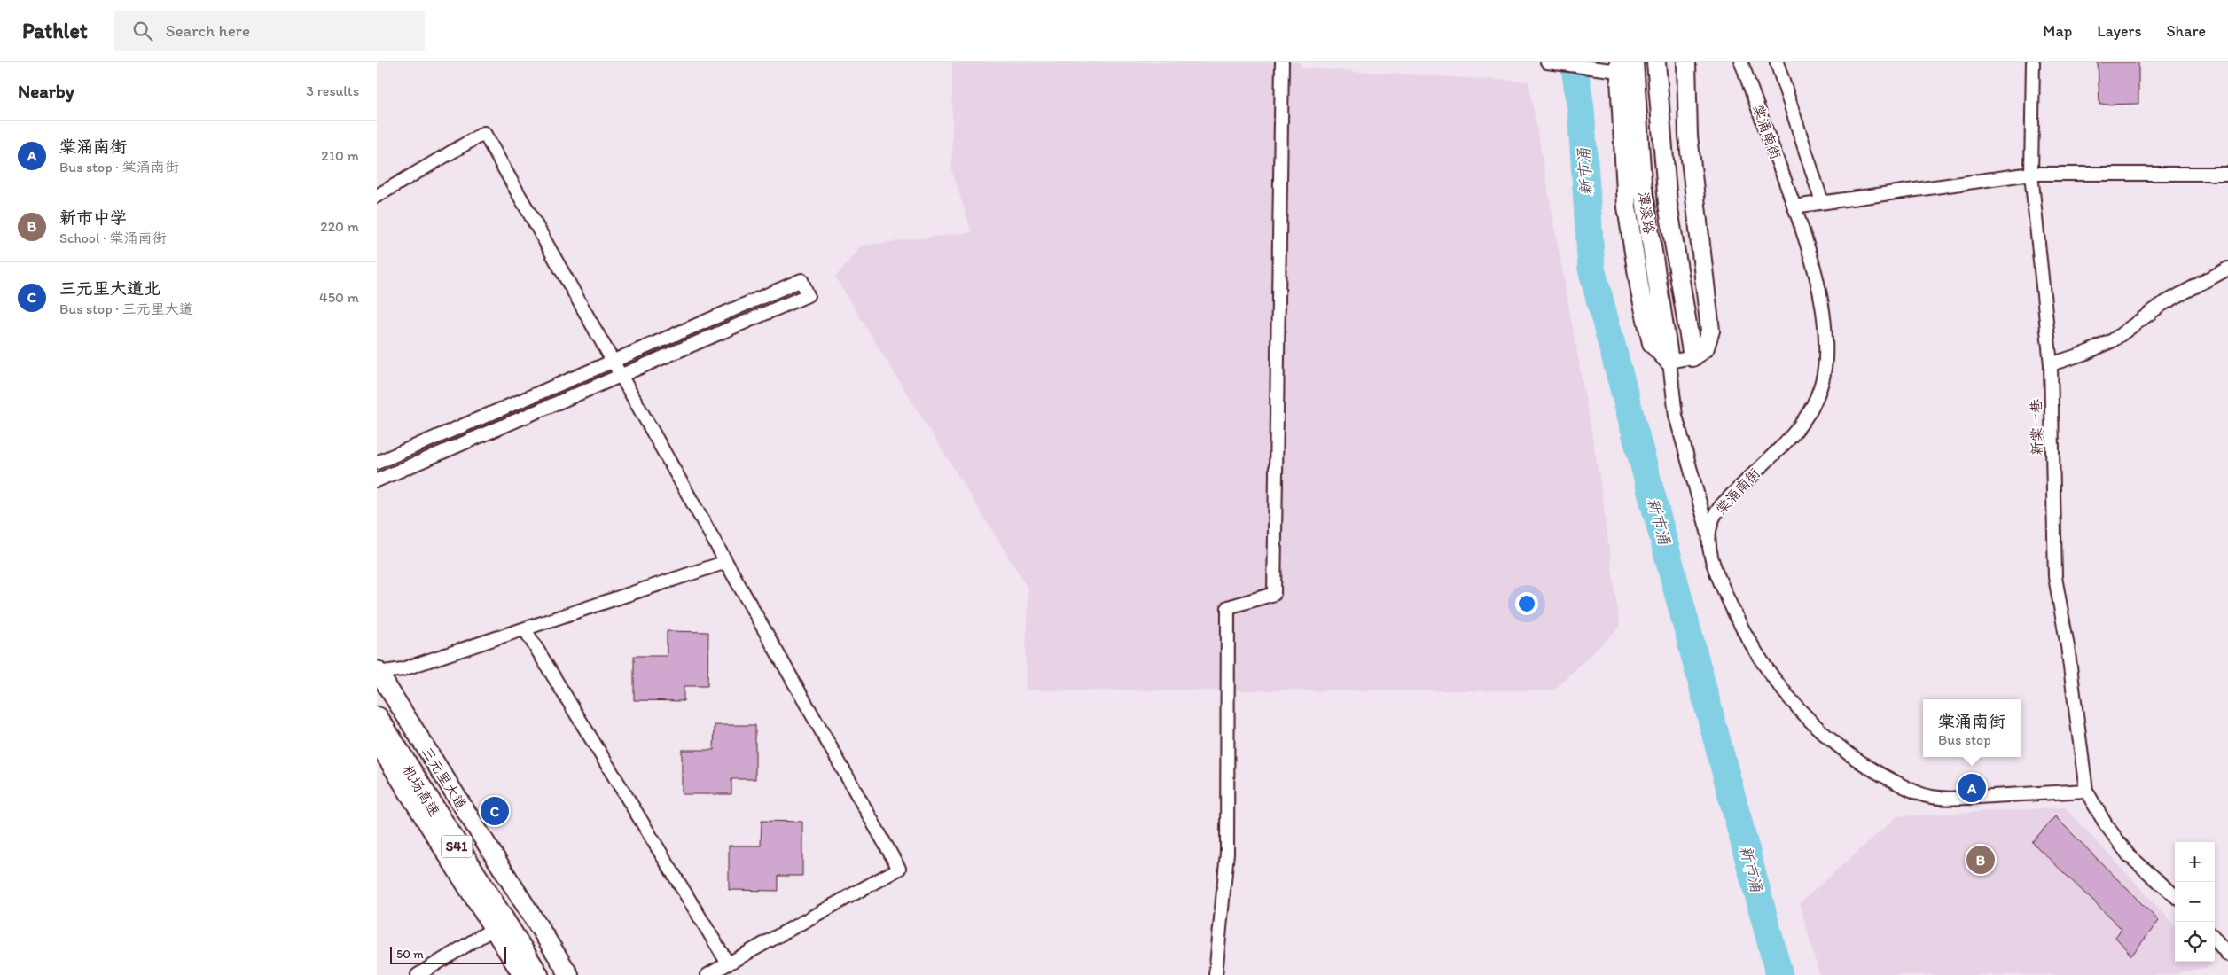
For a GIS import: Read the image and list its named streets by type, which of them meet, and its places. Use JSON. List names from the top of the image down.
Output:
{
  "streets": {
    "highway": ["机场高速", "S41"],
    "main road": ["潭溪路", "三元里大道"],
    "street": ["棠涌南街", "新棠一巷"]
  },
  "crossings": [
    ["棠涌南街", "新棠一巷"]
  ],
  "water": ["新市涌"],
  "scale_bar": "50 m",
  "page": {
    "header": "Pathlet",
    "search": "Search here",
    "nav": ["Map", "Layers", "Share"],
    "heading": ["Nearby", "3 results"],
    "list": [
      {
        "mark": "A",
        "name": "棠涌南街",
        "note": "Bus stop · 棠涌南街",
        "value": "210 m"
      },
      {
        "mark": "B",
        "name": "新市中学",
        "note": "School · 棠涌南街",
        "value": "220 m"
      },
      {
        "mark": "C",
        "name": "三元里大道北",
        "note": "Bus stop · 三元里大道",
        "value": "450 m"
      }
    ],
    "popup": ["棠涌南街", "Bus stop"],
    "pins": ["A", "C", "B"],
    "map_buttons": ["+", "−"],
    "scale": "50 m"
  }
}
